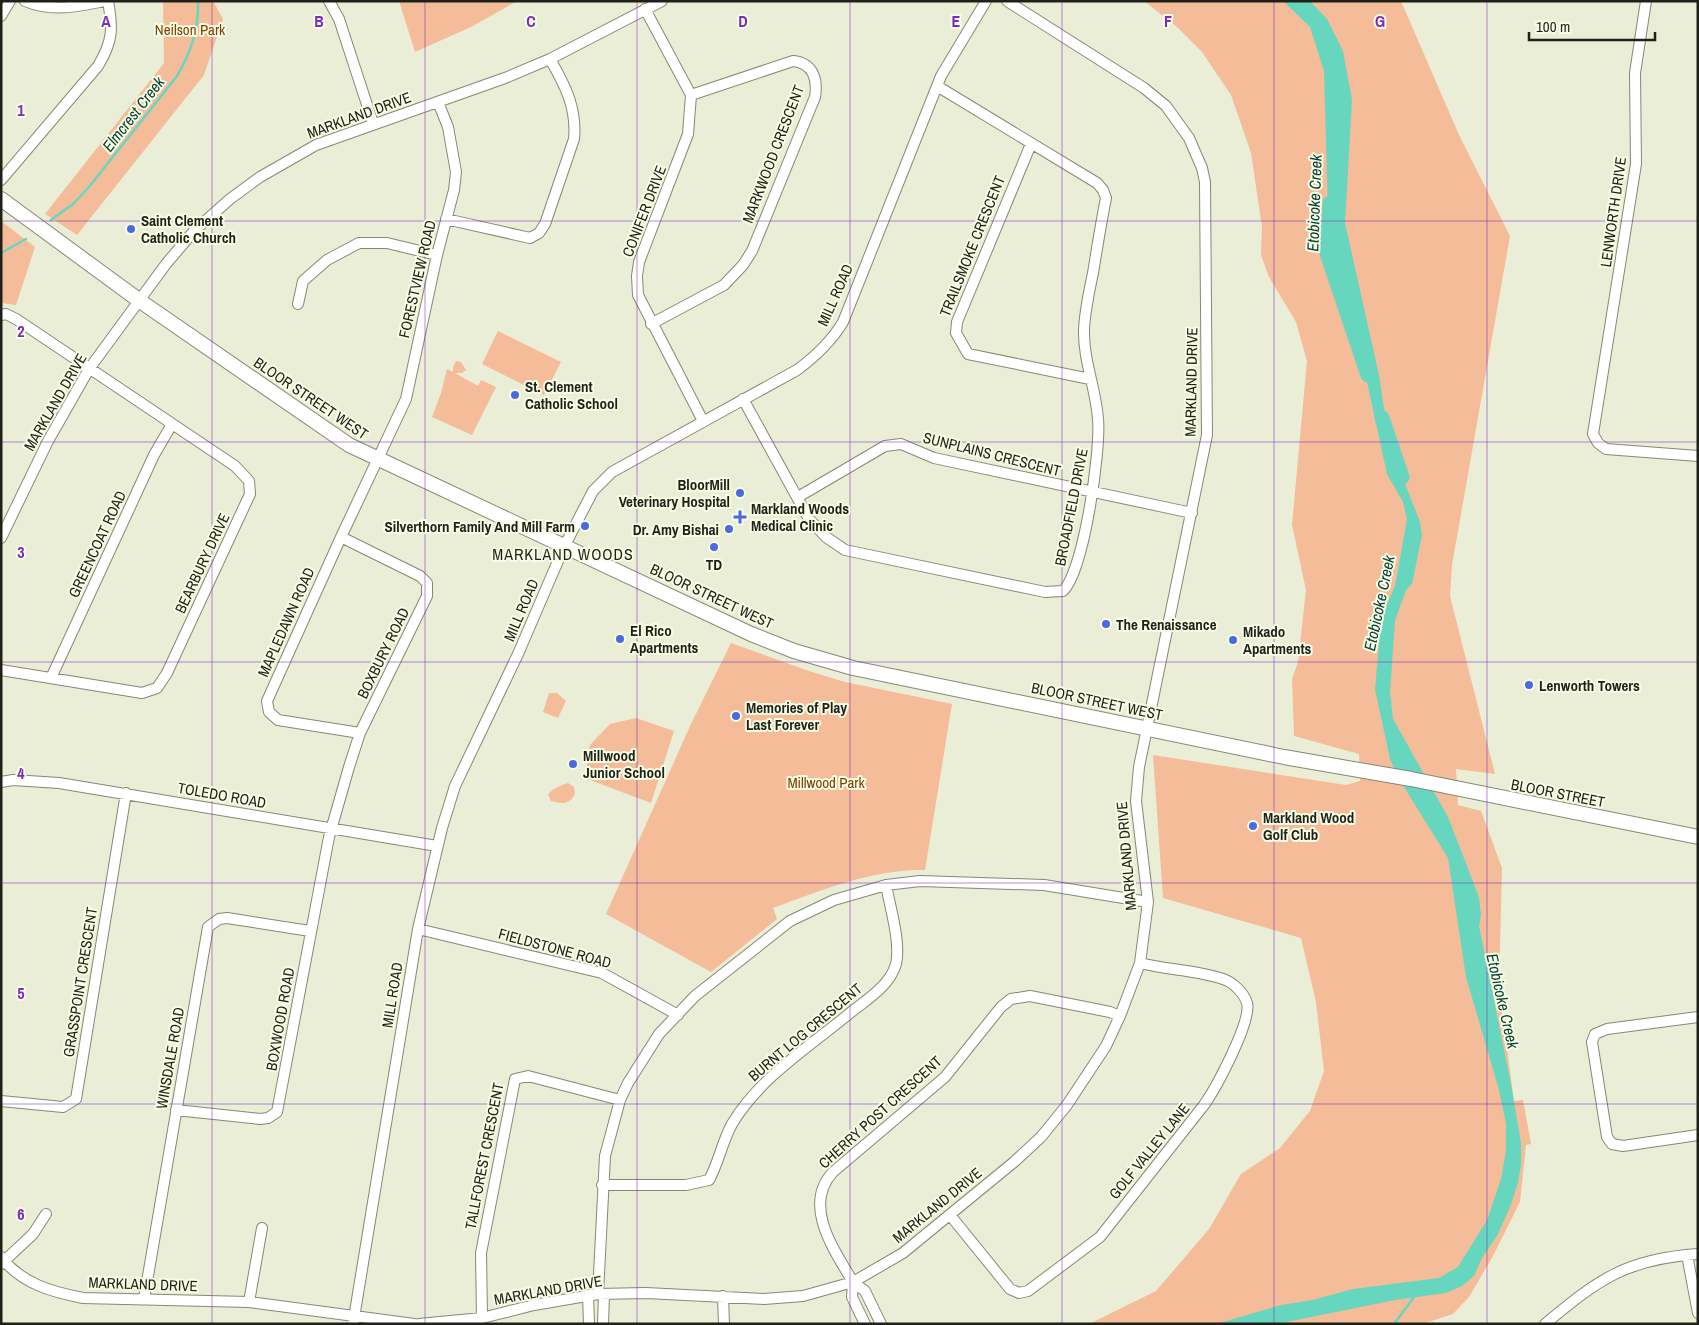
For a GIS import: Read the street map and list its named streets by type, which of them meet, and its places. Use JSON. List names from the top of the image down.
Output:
{
  "streets": {
    "main road": ["BLOOR STREET WEST", "BLOOR STREET"],
    "street": [
      "MARKLAND DRIVE",
      "MARKWOOD CRESCENT",
      "CONIFER DRIVE",
      "LENWORTH DRIVE",
      "TRAILSMOKE CRESCENT",
      "FORESTVIEW ROAD",
      "MILL ROAD",
      "SUNPLAINS CRESCENT",
      "BROADFIELD DRIVE",
      "GREENCOAT ROAD",
      "BEARBURY DRIVE",
      "MAPLEDAWN ROAD",
      "BOXBURY ROAD",
      "TOLEDO ROAD",
      "FIELDSTONE ROAD",
      "GRASSPOINT CRESCENT",
      "BOXWOOD ROAD",
      "BURNT LOG CRESCENT",
      "WINSDALE ROAD",
      "CHERRY POST CRESCENT",
      "GOLF VALLEY LANE",
      "TALLFOREST CRESCENT"
    ]
  },
  "crossings": [
    ["MARKLAND DRIVE", "FORESTVIEW ROAD"],
    ["MARKLAND DRIVE", "MILL ROAD"],
    ["MARKLAND DRIVE", "BLOOR STREET WEST"],
    ["MARKLAND DRIVE", "SUNPLAINS CRESCENT"],
    ["MARKLAND DRIVE", "BEARBURY DRIVE"],
    ["MARKLAND DRIVE", "WINSDALE ROAD"],
    ["MARKLAND DRIVE", "CHERRY POST CRESCENT"],
    ["MARKLAND DRIVE", "GOLF VALLEY LANE"],
    ["MARKLAND DRIVE", "TALLFOREST CRESCENT"],
    ["MARKWOOD CRESCENT", "CONIFER DRIVE"],
    ["CONIFER DRIVE", "MILL ROAD"],
    ["TRAILSMOKE CRESCENT", "BROADFIELD DRIVE"],
    ["FORESTVIEW ROAD", "BLOOR STREET WEST"],
    ["FORESTVIEW ROAD", "MAPLEDAWN ROAD"],
    ["MILL ROAD", "BLOOR STREET WEST"],
    ["MILL ROAD", "BROADFIELD DRIVE"],
    ["MILL ROAD", "TOLEDO ROAD"],
    ["MILL ROAD", "FIELDSTONE ROAD"],
    ["BLOOR STREET WEST", "MAPLEDAWN ROAD"],
    ["BLOOR STREET WEST", "BLOOR STREET"],
    ["SUNPLAINS CRESCENT", "BROADFIELD DRIVE"],
    ["GREENCOAT ROAD", "BEARBURY DRIVE"],
    ["MAPLEDAWN ROAD", "BOXBURY ROAD"],
    ["BOXBURY ROAD", "TOLEDO ROAD"],
    ["BOXBURY ROAD", "BOXWOOD ROAD"],
    ["TOLEDO ROAD", "GRASSPOINT CRESCENT"],
    ["TOLEDO ROAD", "BOXWOOD ROAD"],
    ["BOXWOOD ROAD", "WINSDALE ROAD"]
  ],
  "districts": ["MARKLAND WOODS"],
  "water": ["Elmcrest Creek", "Etobicoke Creek"],
  "parks": ["Neilson Park", "Millwood Park"],
  "places": {
    "other": [
      "Saint Clement Catholic Church",
      "St. Clement Catholic School",
      "BloorMill Veterinary Hospital",
      "Silverthorn Family And Mill Farm",
      "Dr. Amy Bishai",
      "TD",
      "The Renaissance",
      "El Rico Apartments",
      "Mikado Apartments",
      "Lenworth Towers",
      "Memories of Play Last Forever",
      "Millwood Junior School",
      "Markland Wood Golf Club"
    ],
    "health": ["Markland Woods Medical Clinic"]
  },
  "scale_bar": "100 m",
  "grid": {
    "columns": [
      "A",
      "B",
      "C",
      "D",
      "E",
      "F",
      "G"
    ],
    "rows": [
      "1",
      "2",
      "3",
      "4",
      "5",
      "6"
    ]
  }
}
